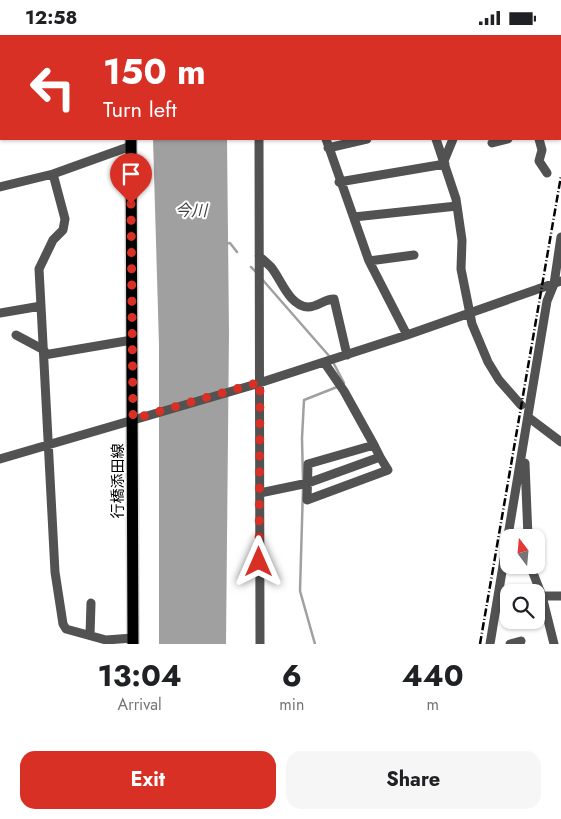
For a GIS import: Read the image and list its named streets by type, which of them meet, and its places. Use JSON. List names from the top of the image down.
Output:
{
  "streets": {
    "main road": ["行橋添田線"]
  },
  "water": ["今川"],
  "north": "top",
  "page": {
    "status": "12:58",
    "turn": ["150 m", "Turn left"],
    "eta": [
      "13:04",
      "Arrival",
      "6",
      "min",
      "440",
      "m"
    ],
    "buttons": ["Exit", "Share"]
  }
}
